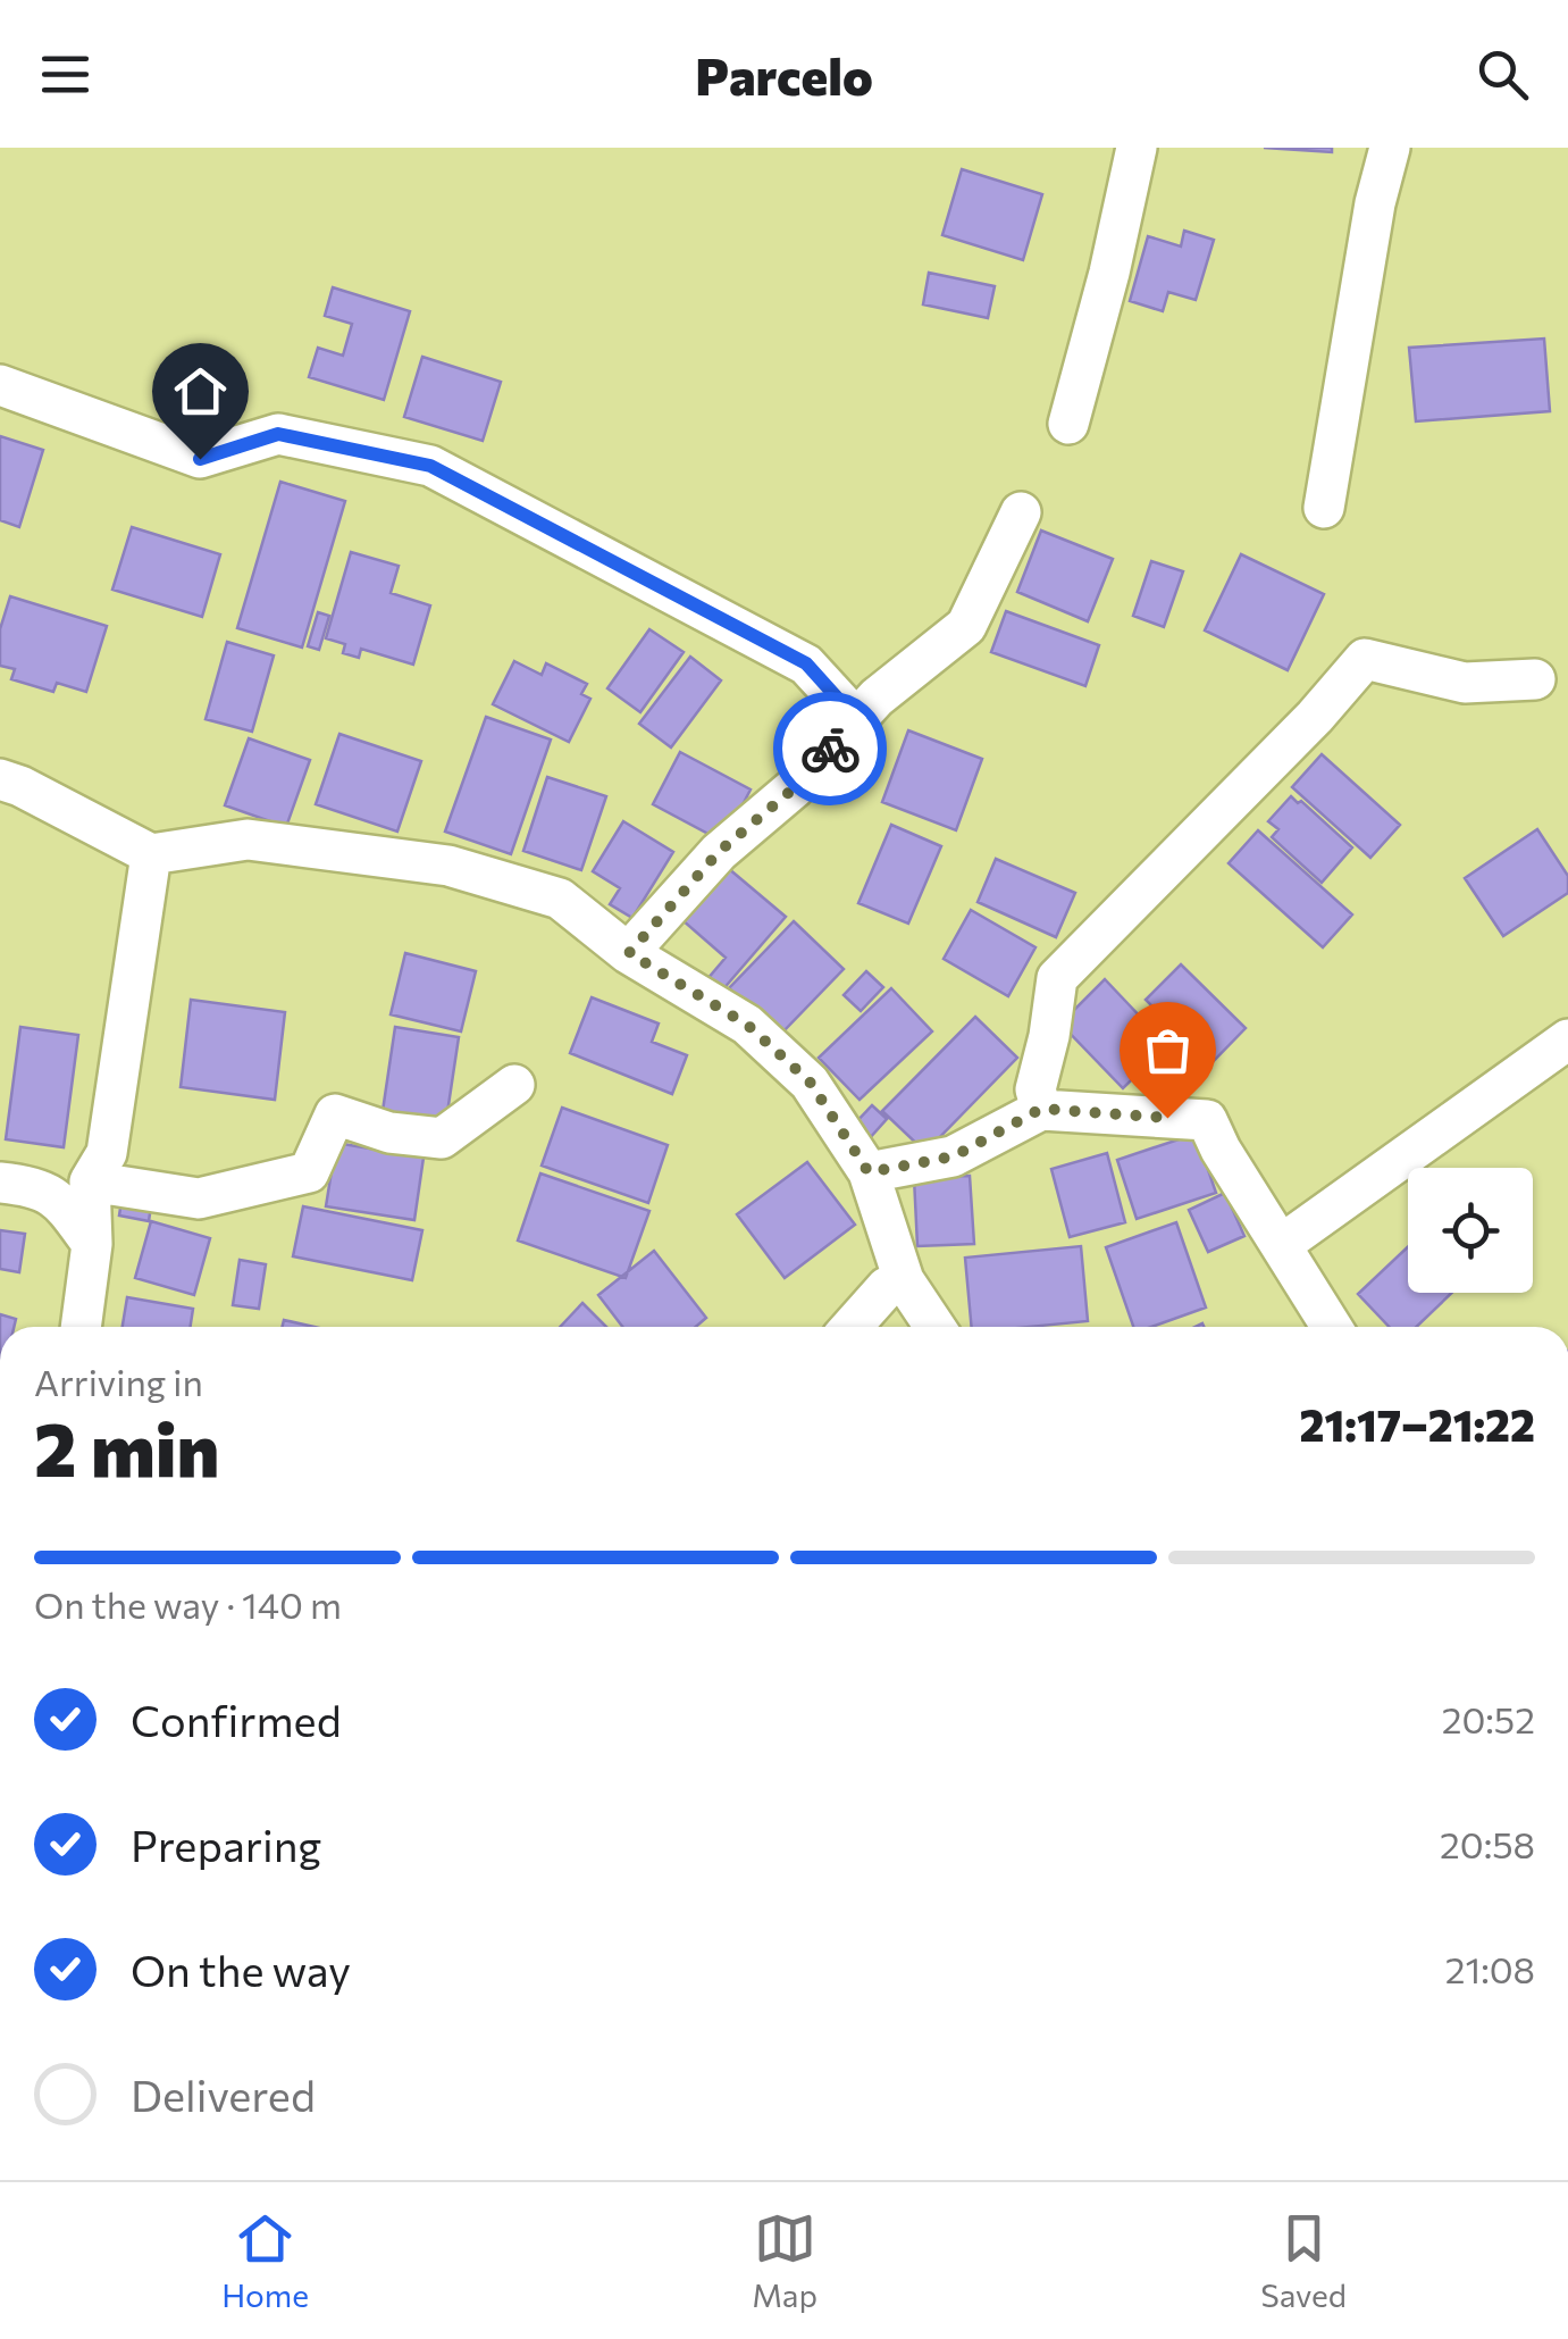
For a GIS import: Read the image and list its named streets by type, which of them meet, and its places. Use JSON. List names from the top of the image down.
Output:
{
  "page": {
    "header": "Parcelo",
    "heading": ["2 min", "Arriving in", "21:17–21:22"],
    "bar": "On the way · 140 m",
    "list": [
      ["Confirmed", "20:52"],
      ["Preparing", "20:58"],
      ["On the way", "21:08"],
      "Delivered"
    ],
    "tabs": ["Home", "Map", "Saved"]
  }
}
